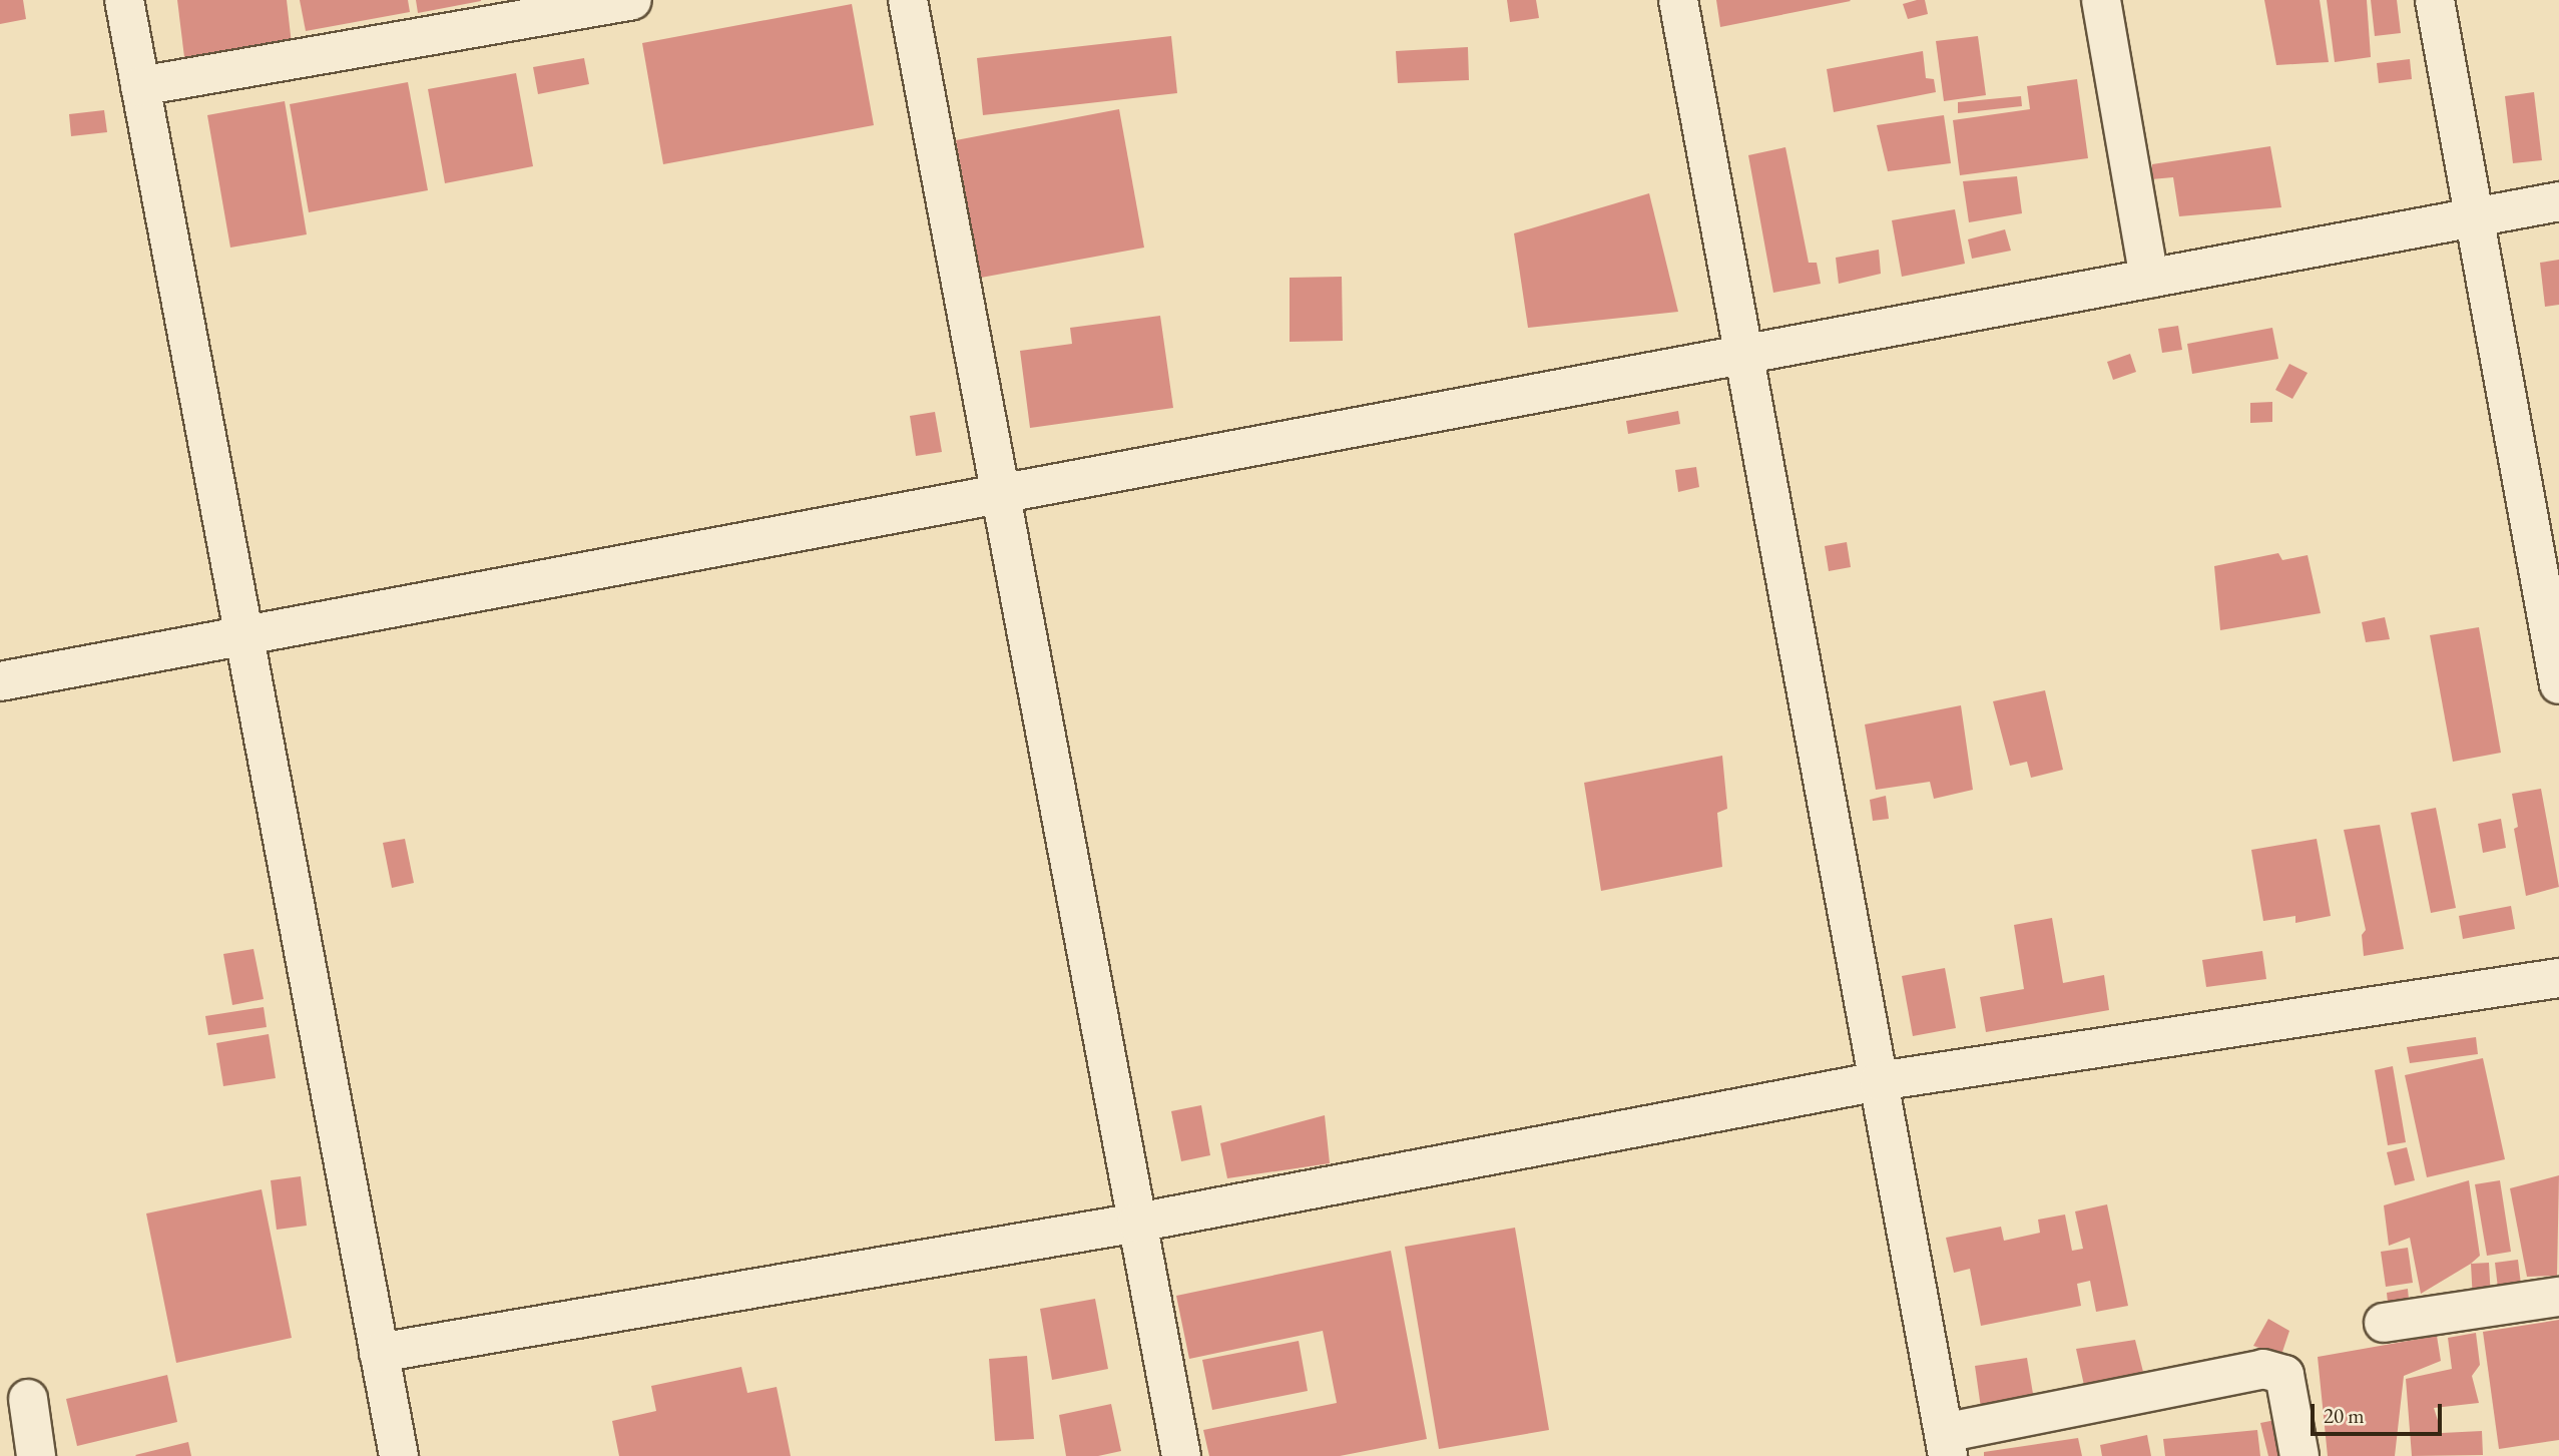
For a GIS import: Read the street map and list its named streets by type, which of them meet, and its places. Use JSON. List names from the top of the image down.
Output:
{
  "scale_bar": "20 m"
}
